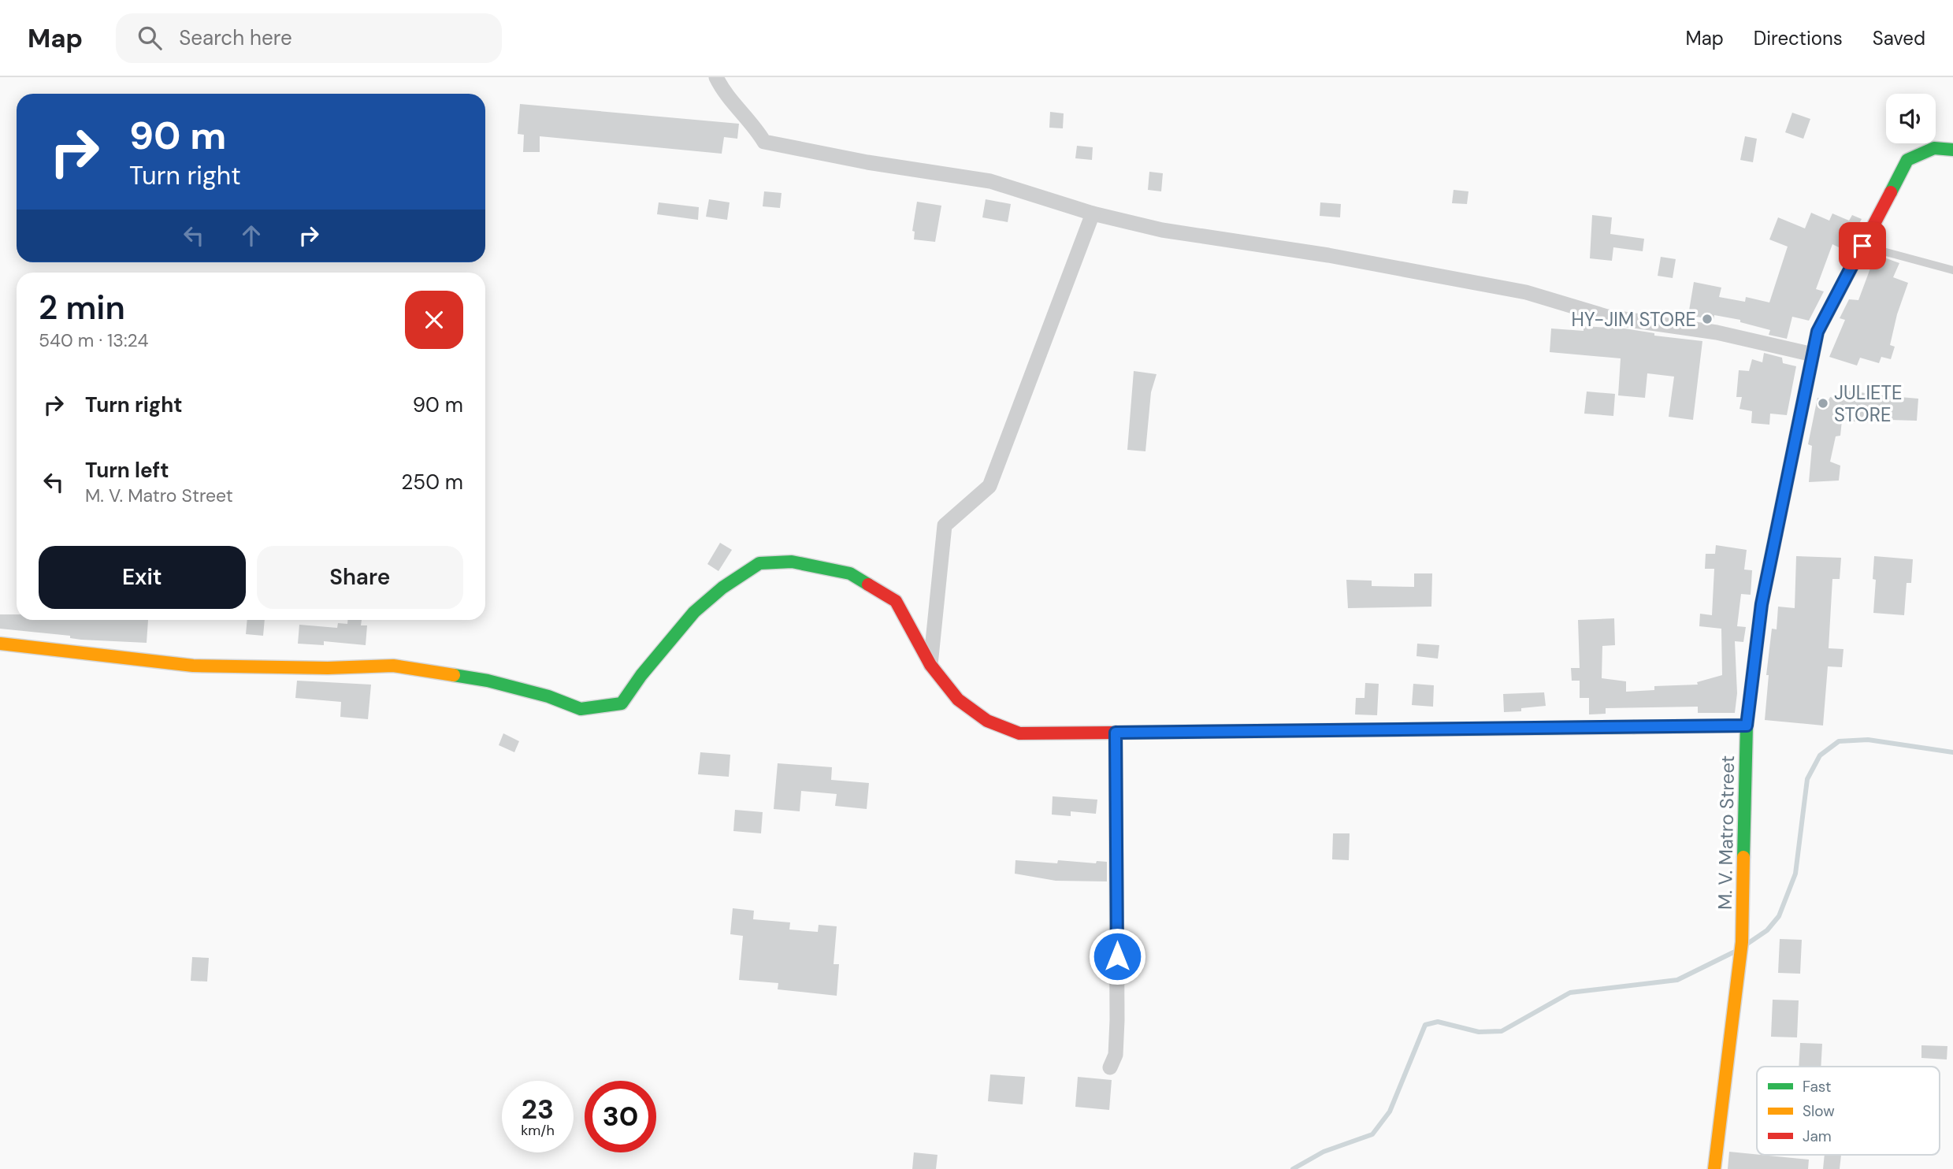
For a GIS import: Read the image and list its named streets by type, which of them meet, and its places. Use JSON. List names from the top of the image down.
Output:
{
  "streets": {
    "street": ["M. V. Matro Street"]
  },
  "places": ["HY-JIM STORE", "JULIETE STORE"],
  "legend": ["Fast", "Slow", "Jam"],
  "page": {
    "header": "Map",
    "search": "Search here",
    "nav": ["Map", "Directions", "Saved"],
    "turn": ["90 m", "Turn right"],
    "heading": ["2 min", "540 m · 13:24"],
    "list": [
      {
        "name": "Turn right",
        "value": "90 m"
      },
      {
        "name": "Turn left",
        "note": "M. V. Matro Street",
        "value": "250 m"
      }
    ],
    "buttons": ["Exit", "Share"],
    "speed": "23 km/h",
    "limit": "30"
  }
}
